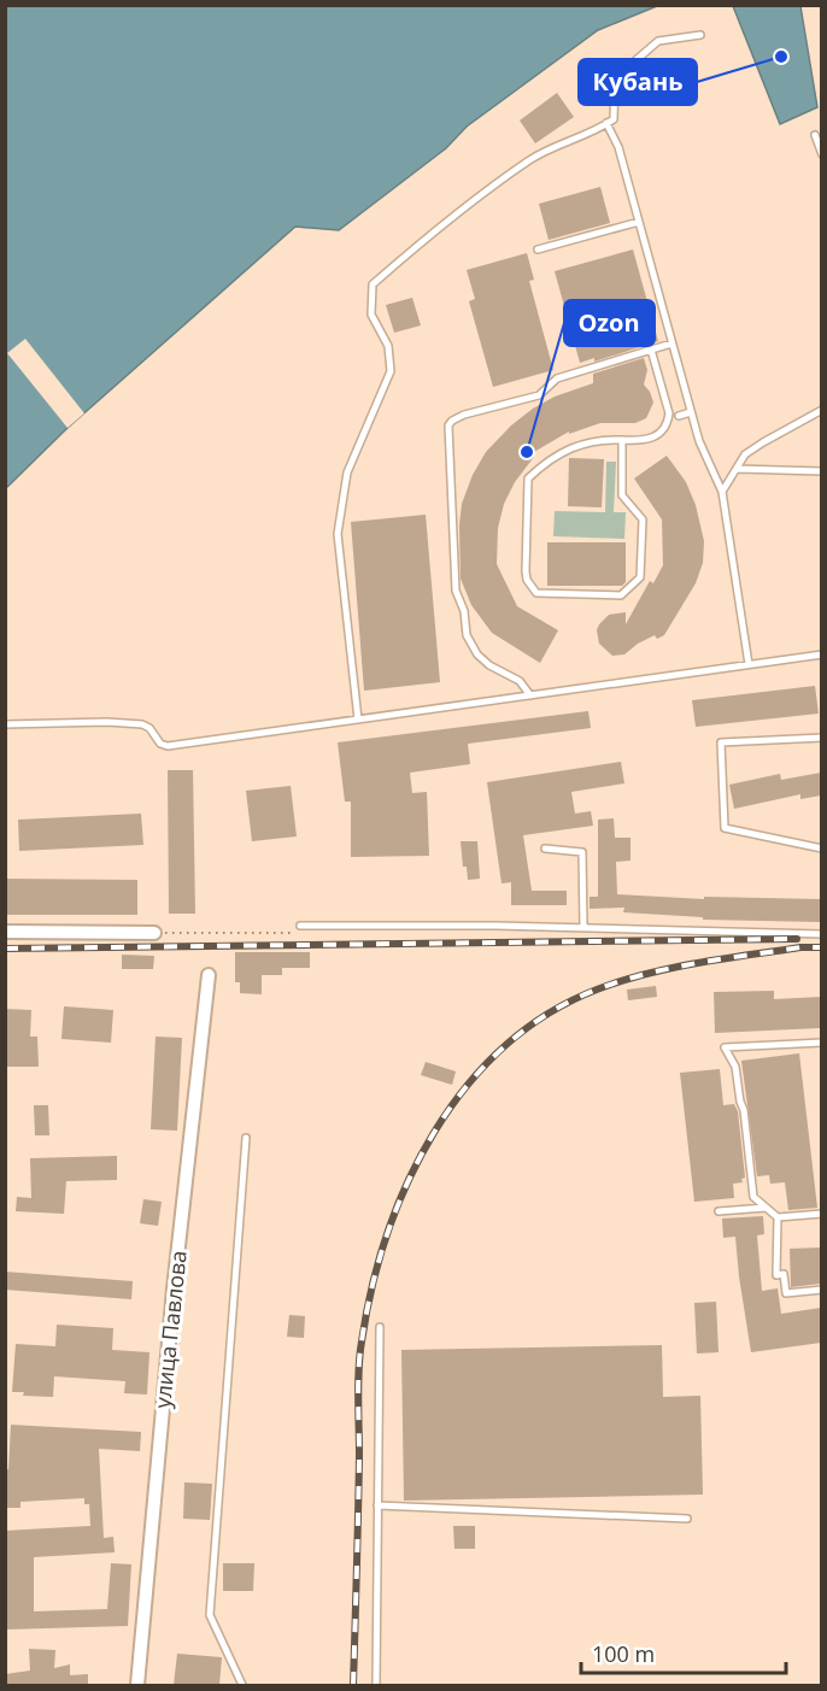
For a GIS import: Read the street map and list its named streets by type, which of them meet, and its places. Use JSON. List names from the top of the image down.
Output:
{
  "streets": {
    "street": ["улица Павлова"]
  },
  "places": ["Кубань", "Ozon"],
  "scale_bar": "100 m"
}
